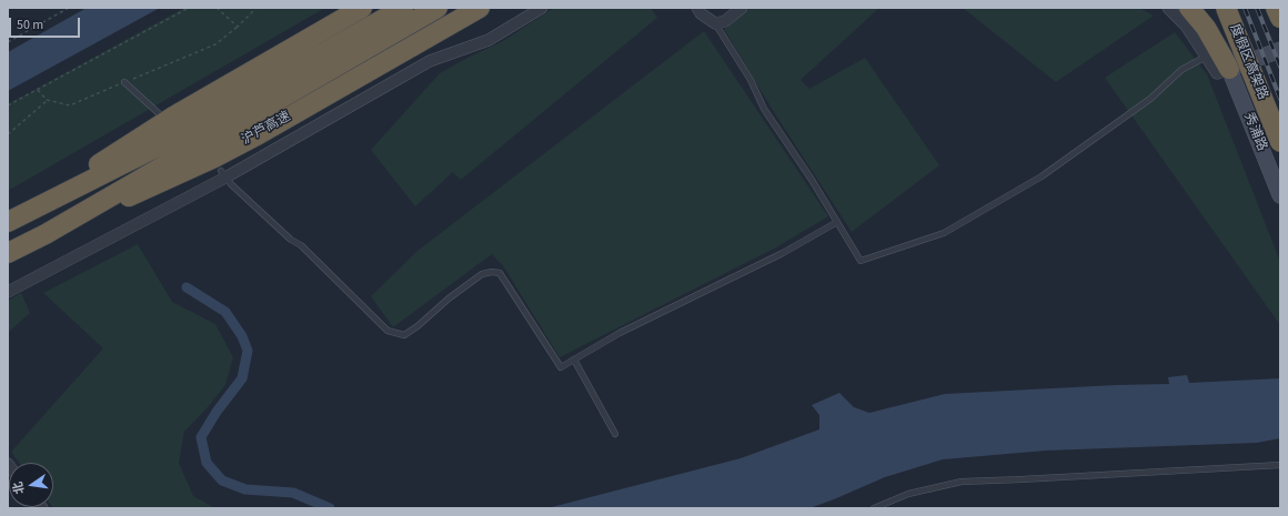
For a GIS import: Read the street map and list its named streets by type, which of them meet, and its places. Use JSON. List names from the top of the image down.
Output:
{
  "streets": {
    "highway": ["度假区高架路", "沪芦高速"],
    "main road": ["秀浦路"]
  },
  "scale_bar": "50 m",
  "north": "left"
}
